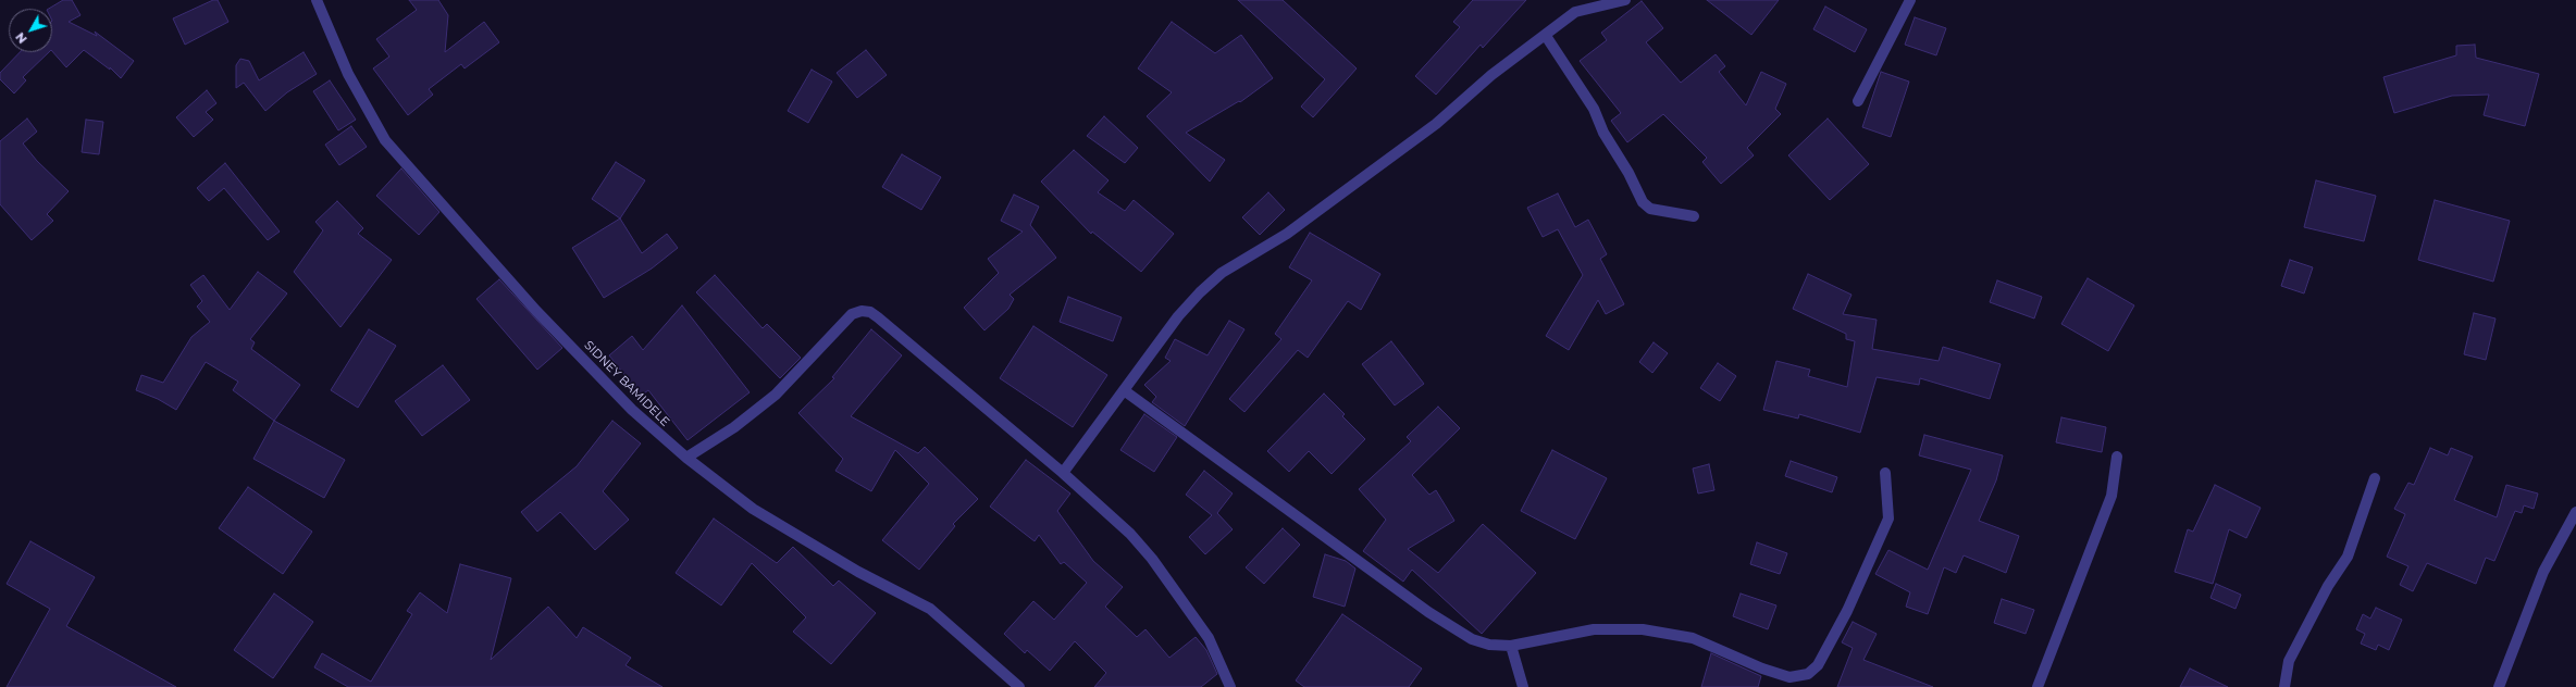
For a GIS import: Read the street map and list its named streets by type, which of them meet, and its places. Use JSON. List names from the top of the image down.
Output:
{
  "streets": {
    "street": ["SIDNEY BAMIDELE"]
  },
  "north": "bottom left"
}
